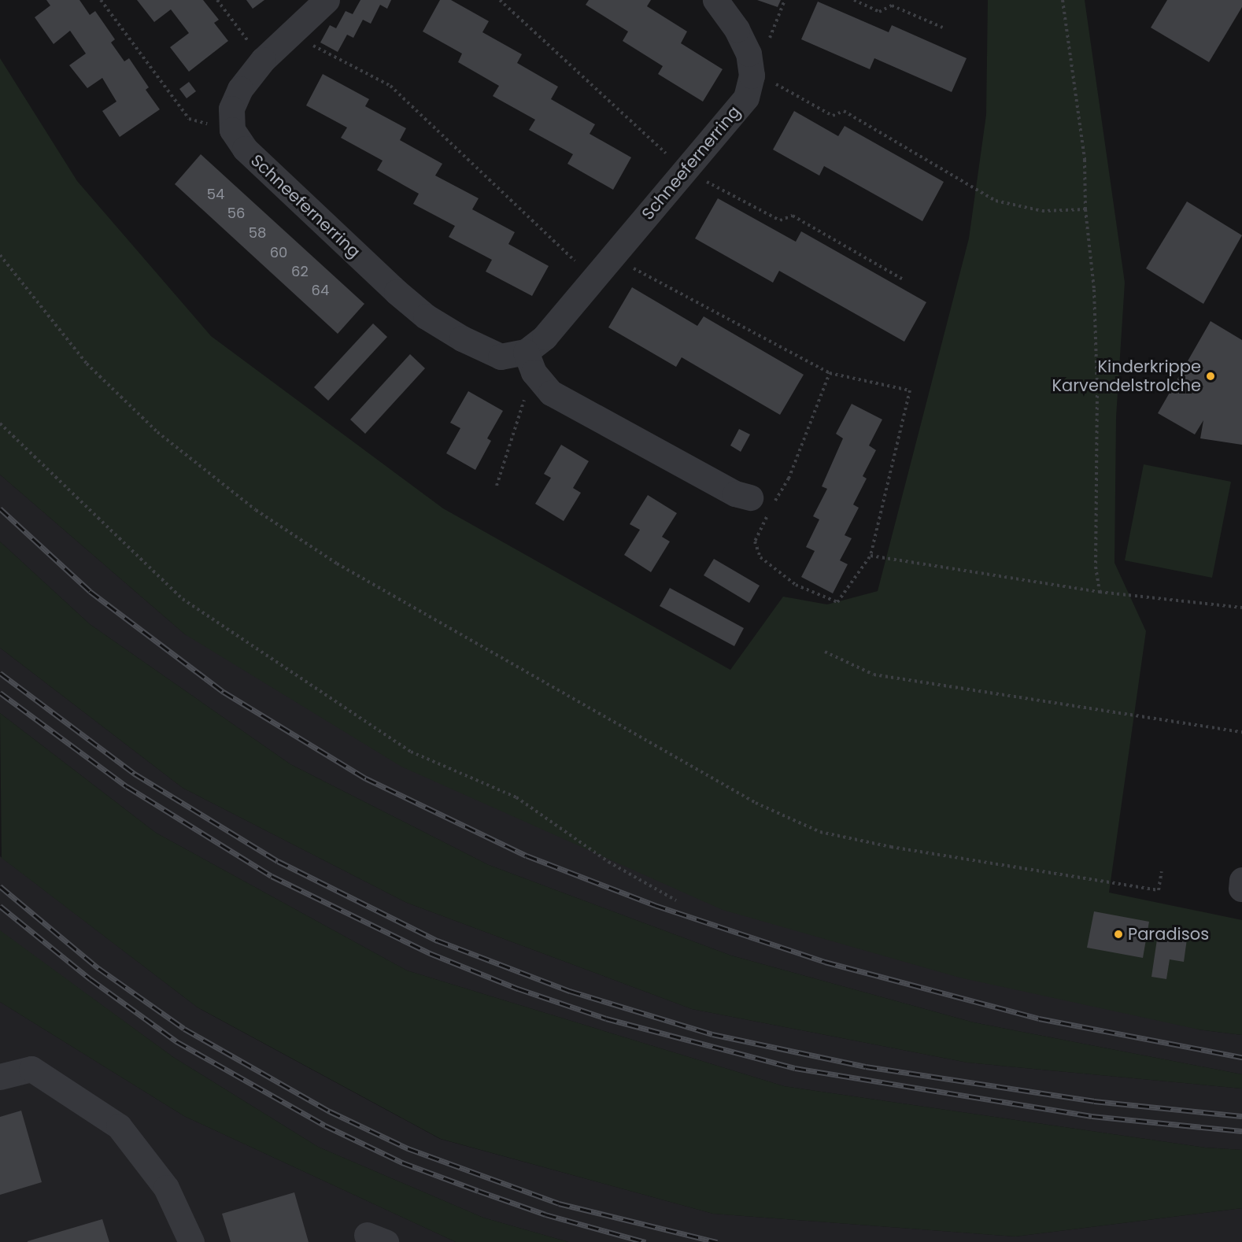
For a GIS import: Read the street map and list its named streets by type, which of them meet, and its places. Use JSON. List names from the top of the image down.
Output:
{
  "streets": {
    "street": ["Schneefernerring"]
  },
  "places": ["Kinderkrippe Karvendelstrolche", "Paradisos"],
  "house_numbers": [
    "54",
    "56",
    "58",
    "60",
    "62",
    "64"
  ]
}
